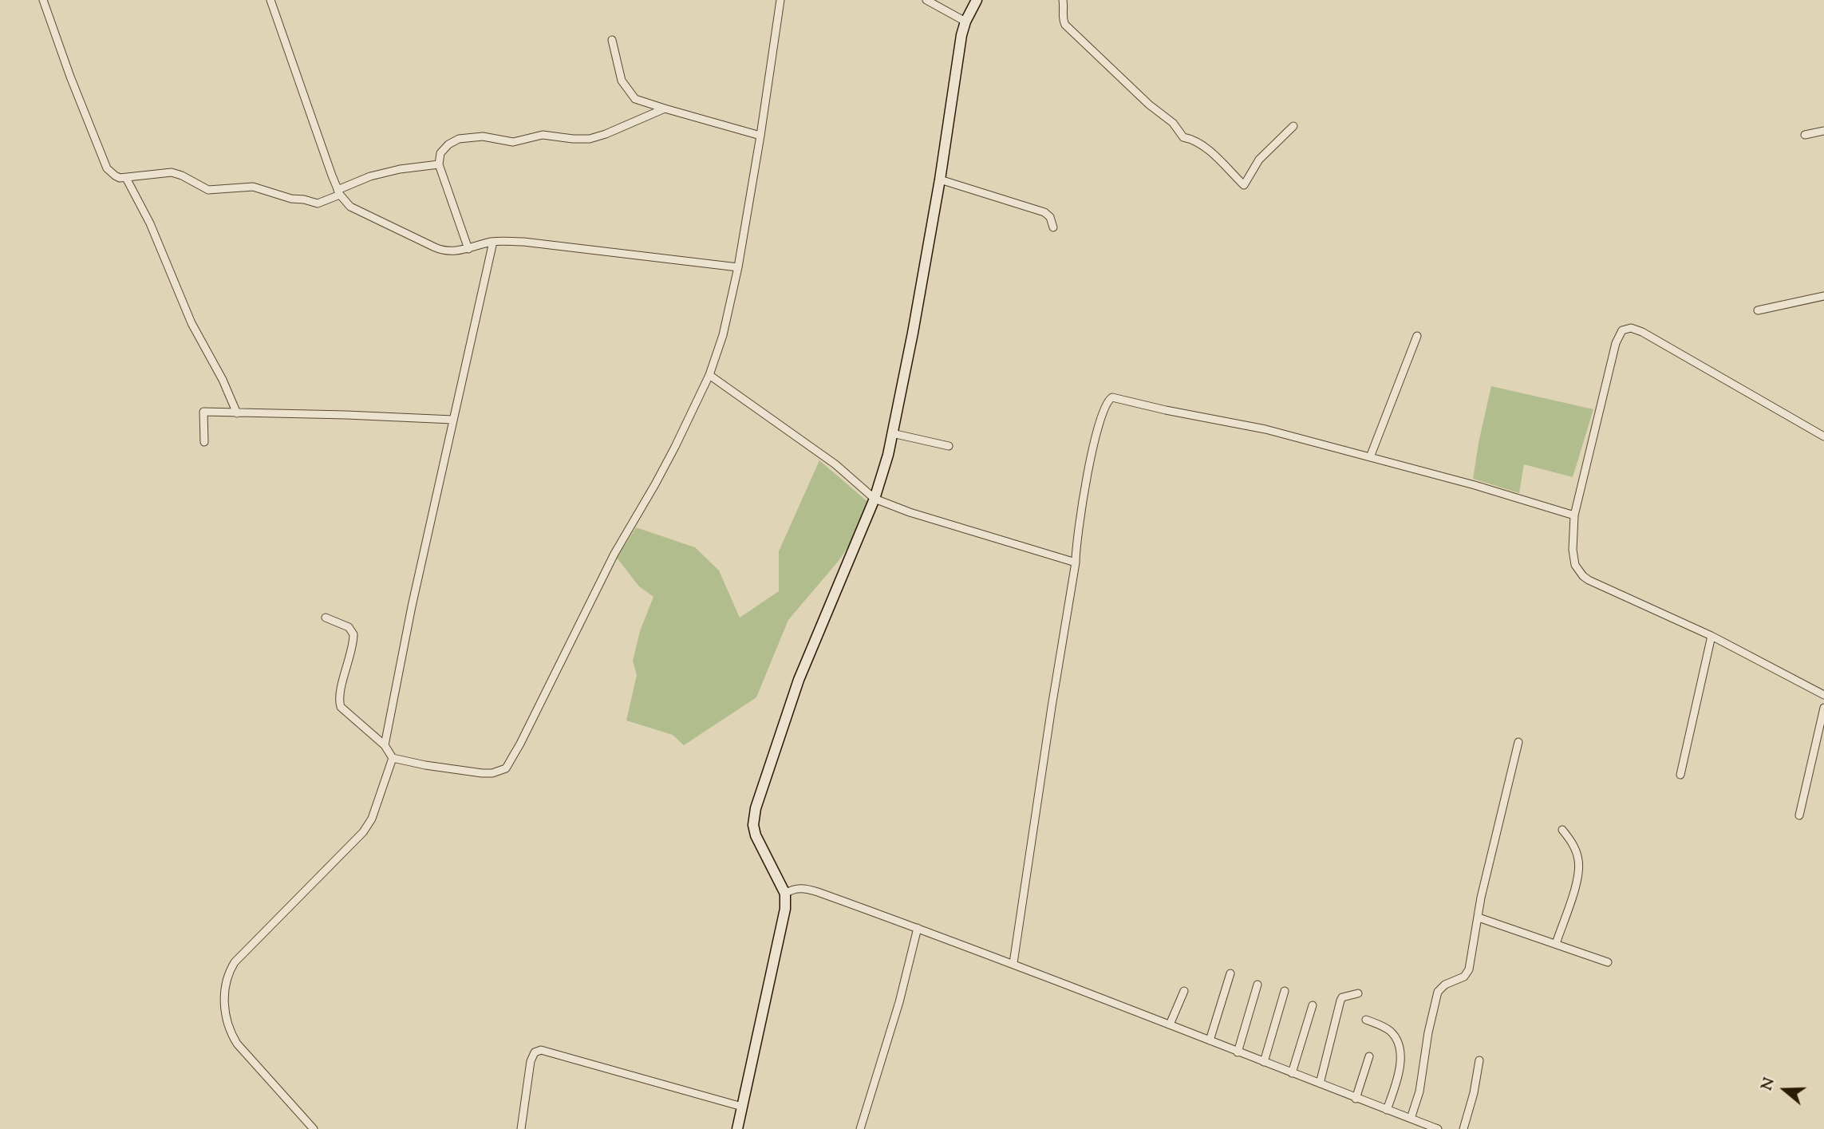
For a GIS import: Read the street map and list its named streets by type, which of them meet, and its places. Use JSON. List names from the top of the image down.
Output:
{
  "north": "left"
}
